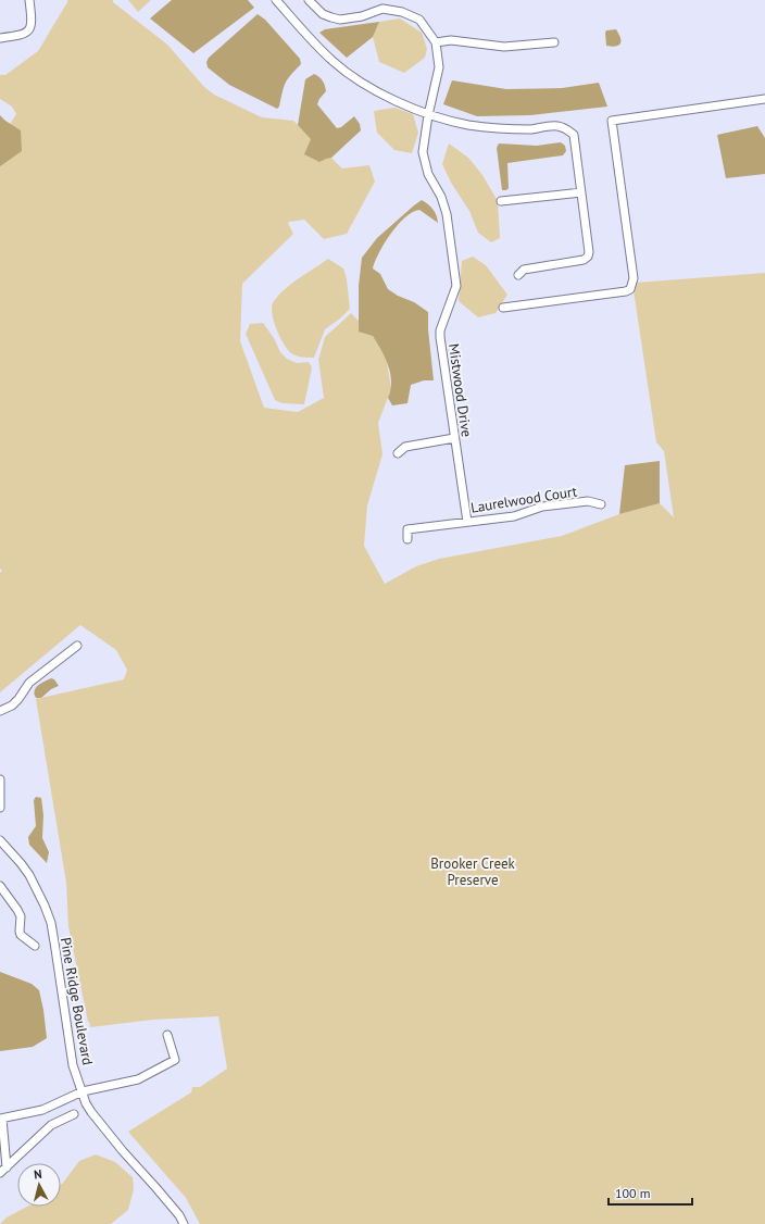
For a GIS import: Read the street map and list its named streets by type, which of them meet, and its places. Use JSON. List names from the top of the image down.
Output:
{
  "streets": {
    "street": ["Mistwood Drive", "Laurelwood Court", "Pine Ridge Boulevard"]
  },
  "crossings": [
    ["Mistwood Drive", "Laurelwood Court"]
  ],
  "parks": ["Brooker Creek Preserve"],
  "scale_bar": "100 m",
  "north": "top"
}
